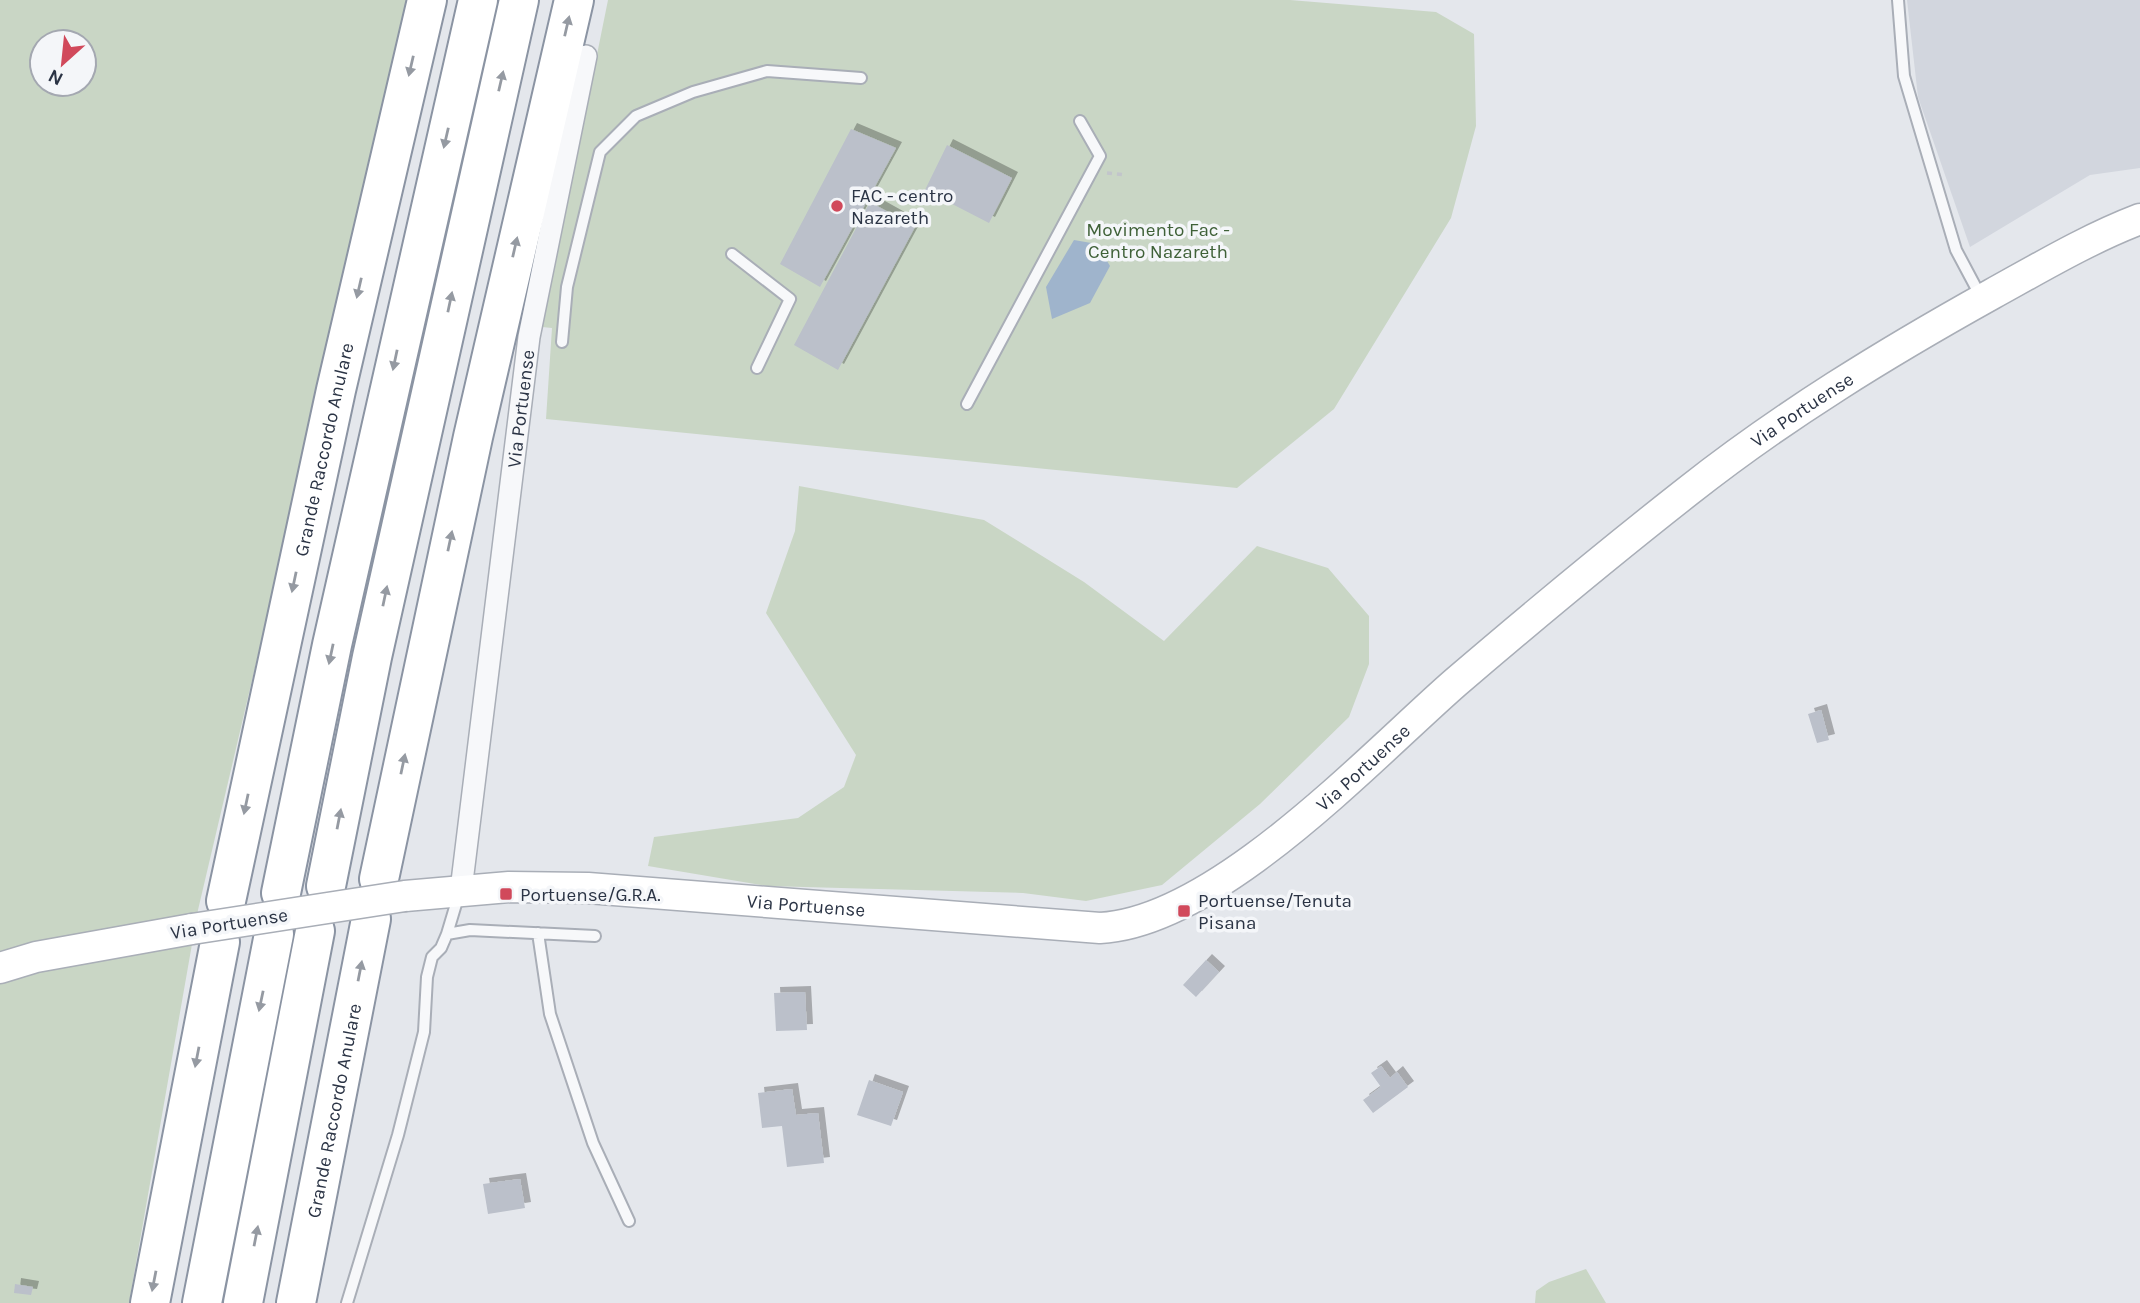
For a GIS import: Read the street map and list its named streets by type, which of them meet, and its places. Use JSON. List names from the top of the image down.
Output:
{
  "streets": {
    "highway": ["Grande Raccordo Anulare"],
    "main road": ["Via Portuense"]
  },
  "parks": ["Movimento Fac - Centro Nazareth"],
  "places": {
    "other": ["FAC - centro Nazareth"],
    "transit": ["Portuense/G.R.A.", "Portuense/Tenuta Pisana"]
  },
  "north": "bottom left"
}
